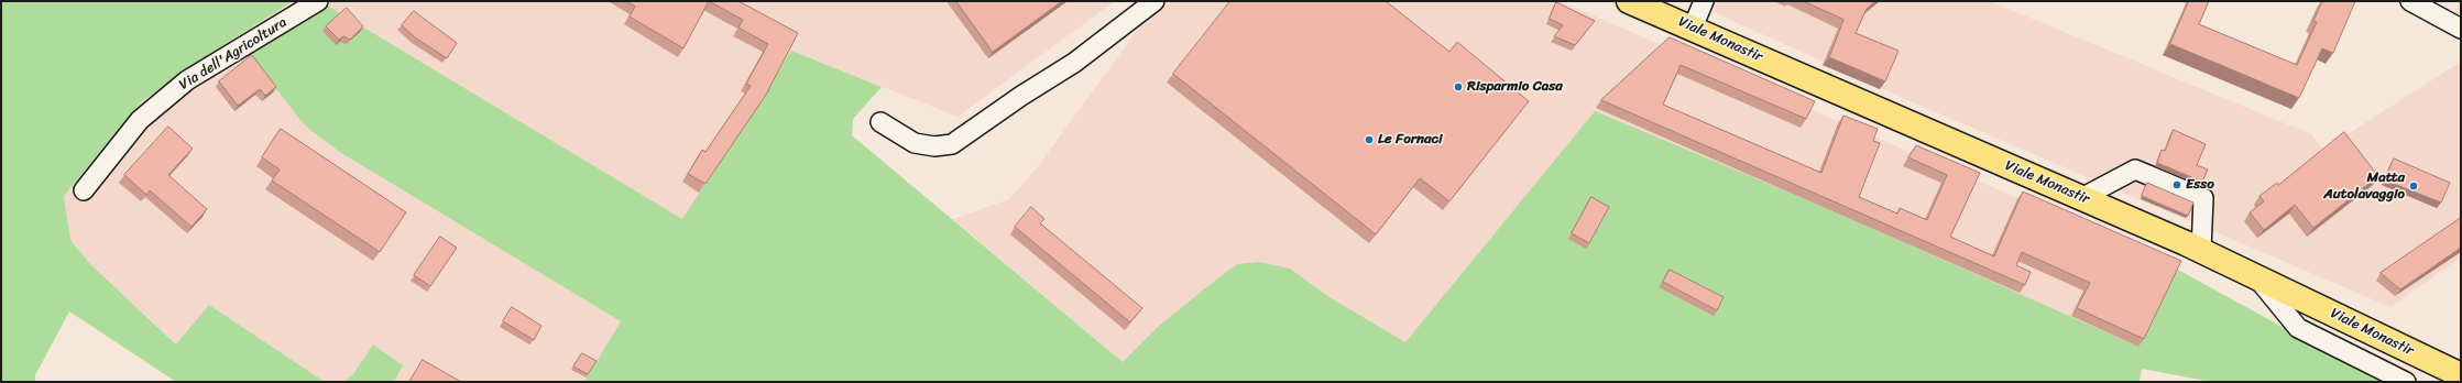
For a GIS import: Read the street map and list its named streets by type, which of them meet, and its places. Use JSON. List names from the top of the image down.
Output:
{
  "streets": {
    "main road": ["Viale Monastir"],
    "street": ["Via dell'Agricoltura"]
  },
  "places": [
    "Risparmio Casa",
    "Le Fornaci",
    "Esso",
    "Matta Autolavaggio"
  ]
}
